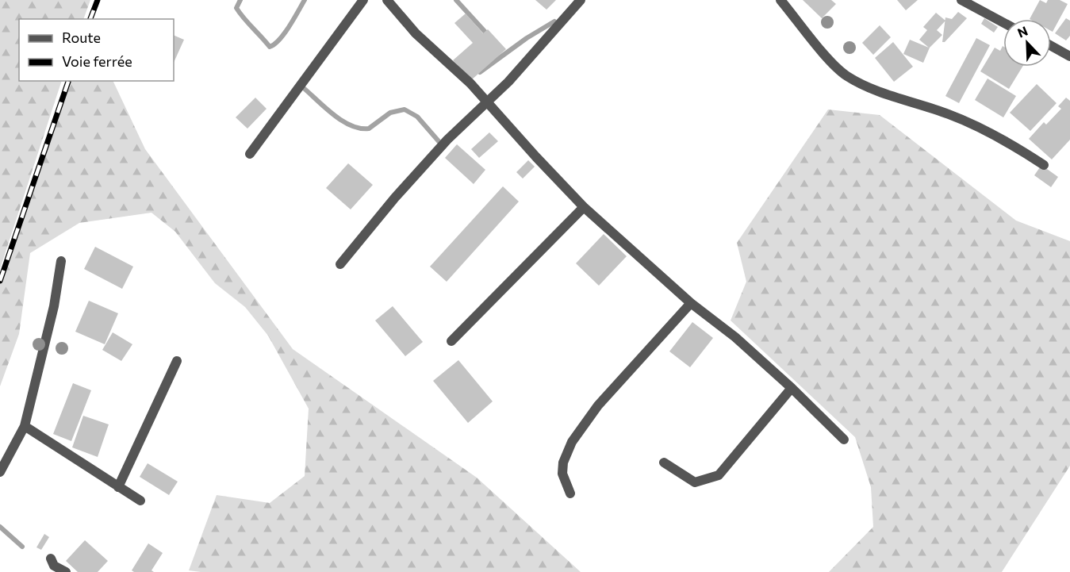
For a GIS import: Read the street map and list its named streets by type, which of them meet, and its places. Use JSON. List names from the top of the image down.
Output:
{
  "legend": ["Route", "Voie ferrée"],
  "north": "top left"
}
